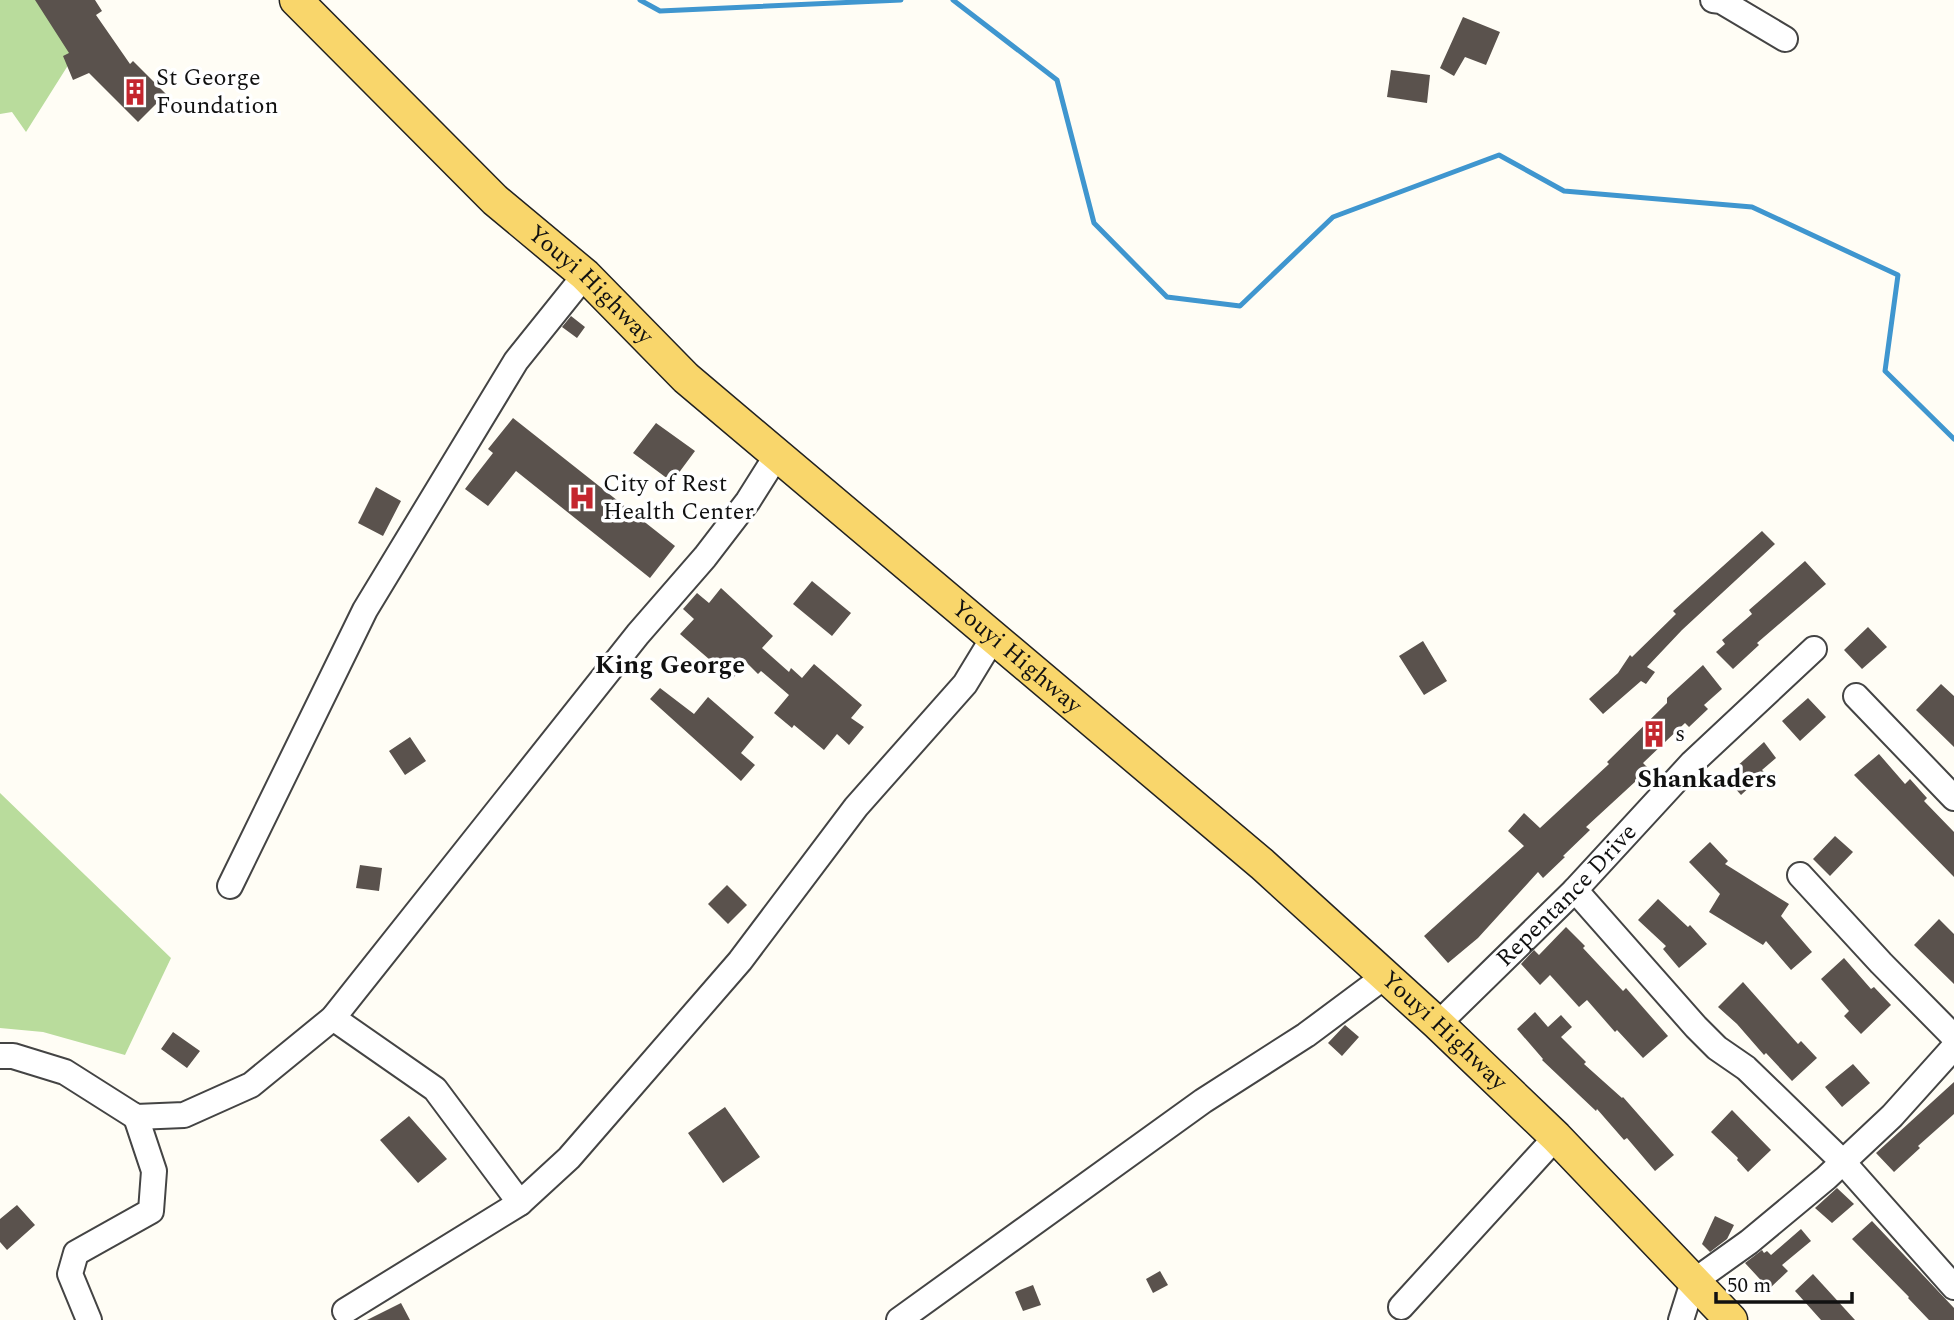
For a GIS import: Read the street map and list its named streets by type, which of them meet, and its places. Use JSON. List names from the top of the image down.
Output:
{
  "streets": {
    "main road": ["Youyi Highway"],
    "street": ["Repentance Drive"]
  },
  "crossings": [
    ["Youyi Highway", "Repentance Drive"]
  ],
  "districts": ["King George", "Shankaders"],
  "places": {
    "building": ["St George Foundation", "s"],
    "hospital": ["City of Rest Health Center"]
  },
  "scale_bar": "50 m"
}
